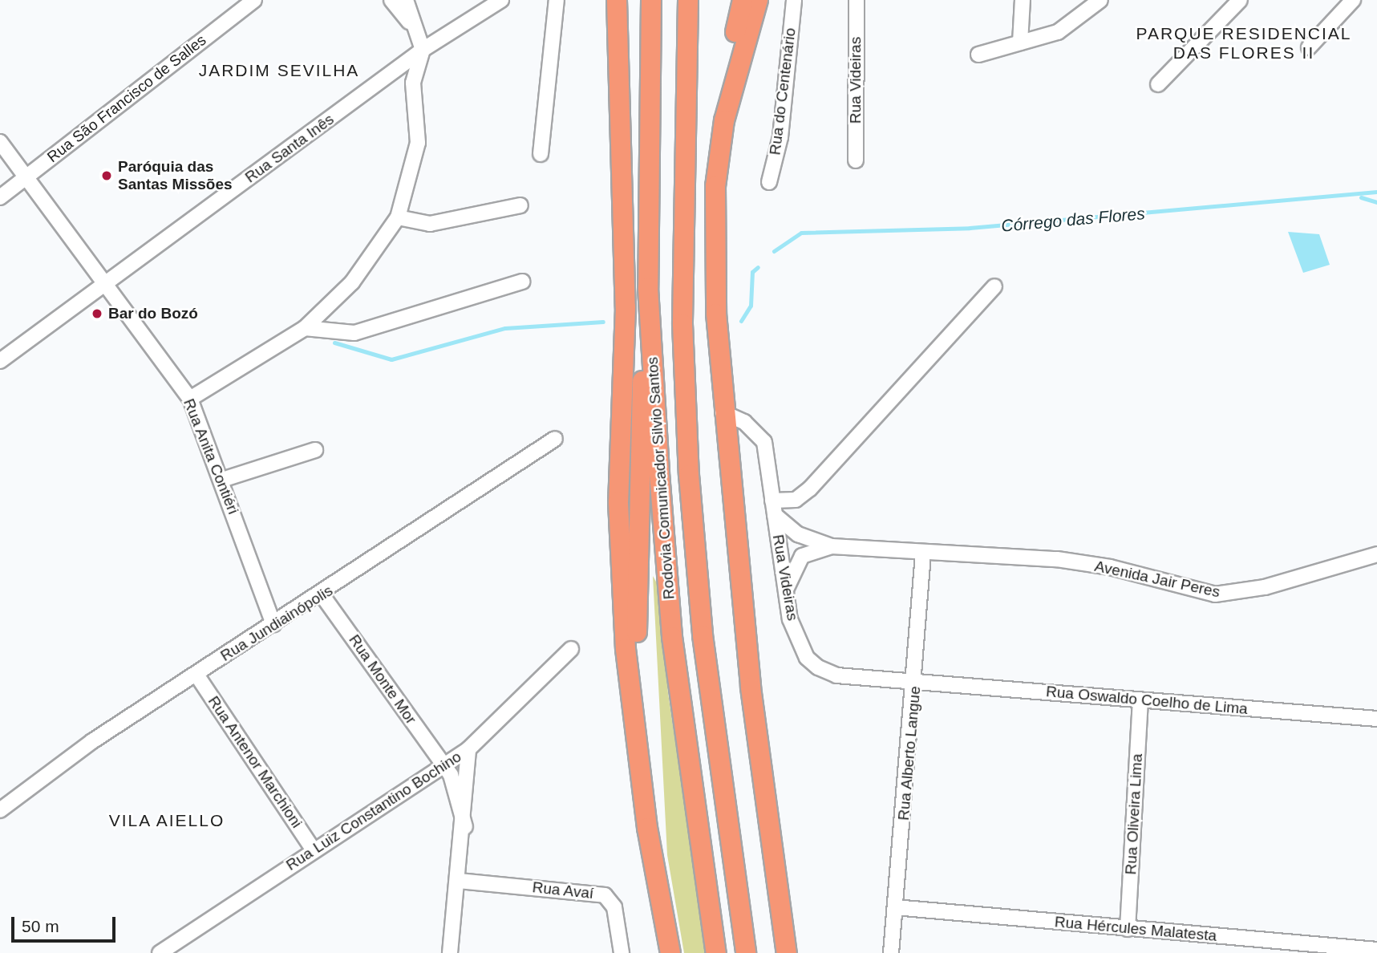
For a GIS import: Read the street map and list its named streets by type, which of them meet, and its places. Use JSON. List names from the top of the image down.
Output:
{
  "streets": {
    "highway": ["Rodovia Comunicador Silvio Santos"],
    "street": [
      "Rua Videiras",
      "Rua do Centenário",
      "Rua São Francisco de Salles",
      "Rua Santa Inês",
      "Rua Anita Contiéri",
      "Avenida Jair Peres",
      "Rua Jundiainópolis",
      "Rua Monte Mor",
      "Rua Oswaldo Coelho de Lima",
      "Rua Alberto Langue",
      "Rua Antenor Marchioni",
      "Rua Luiz Constantino Bochino",
      "Rua Oliveira Lima",
      "Rua Avaí",
      "Rua Hércules Malatesta"
    ]
  },
  "crossings": [
    ["Rua Videiras", "Avenida Jair Peres"],
    ["Rua Videiras", "Rua Oswaldo Coelho de Lima"],
    ["Rua Videiras", "Rua Alberto Langue"],
    ["Rua São Francisco de Salles", "Rua Anita Contiéri"],
    ["Rua Santa Inês", "Rua Anita Contiéri"],
    ["Rua Anita Contiéri", "Rua Jundiainópolis"],
    ["Avenida Jair Peres", "Rua Alberto Langue"],
    ["Rua Jundiainópolis", "Rua Monte Mor"],
    ["Rua Jundiainópolis", "Rua Antenor Marchioni"],
    ["Rua Monte Mor", "Rua Luiz Constantino Bochino"],
    ["Rua Oswaldo Coelho de Lima", "Rua Alberto Langue"],
    ["Rua Oswaldo Coelho de Lima", "Rua Oliveira Lima"],
    ["Rua Alberto Langue", "Rua Hércules Malatesta"],
    ["Rua Antenor Marchioni", "Rua Luiz Constantino Bochino"],
    ["Rua Oliveira Lima", "Rua Hércules Malatesta"]
  ],
  "districts": ["PARQUE RESIDENCIAL DAS FLORES II", "JARDIM SEVILHA", "VILA AIELLO"],
  "water": ["Córrego das Flores"],
  "places": ["Paróquia das Santas Missões", "Bar do Bozó"],
  "scale_bar": "50 m"
}
